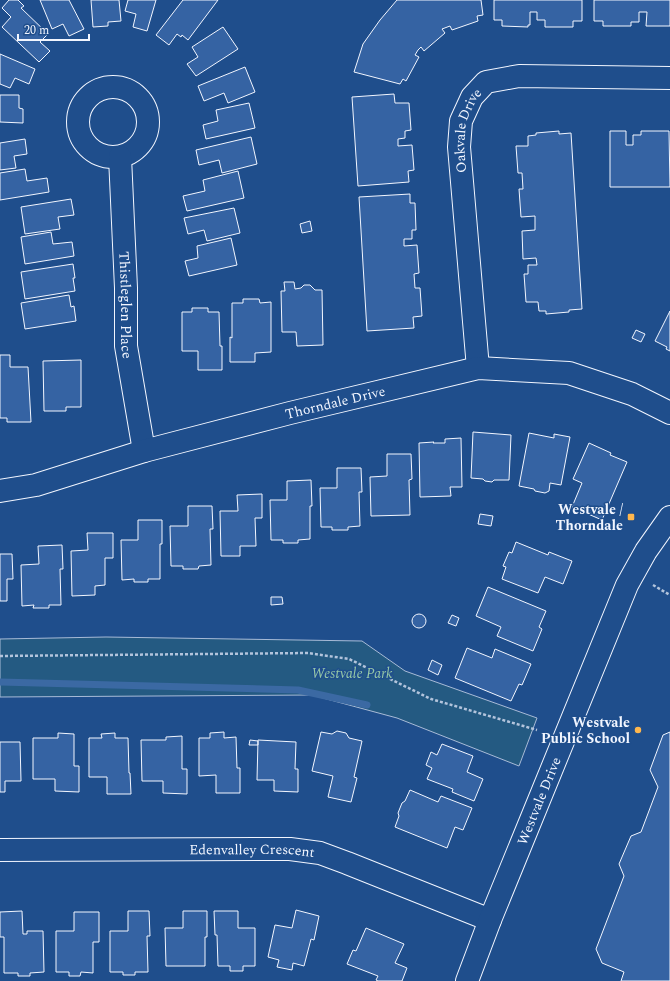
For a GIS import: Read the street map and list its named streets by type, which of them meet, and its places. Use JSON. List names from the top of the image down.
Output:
{
  "streets": {
    "street": [
      "Oakvale Drive",
      "Thistleglen Place",
      "Thorndale Drive",
      "Westvale Drive",
      "Edenvalley Crescent"
    ]
  },
  "crossings": [
    ["Oakvale Drive", "Thorndale Drive"],
    ["Thistleglen Place", "Thorndale Drive"],
    ["Westvale Drive", "Edenvalley Crescent"]
  ],
  "parks": ["Westvale Park"],
  "places": {
    "transit": ["Westvale / Thorndale"],
    "other": ["Westvale Public School"]
  },
  "scale_bar": "20 m"
}
